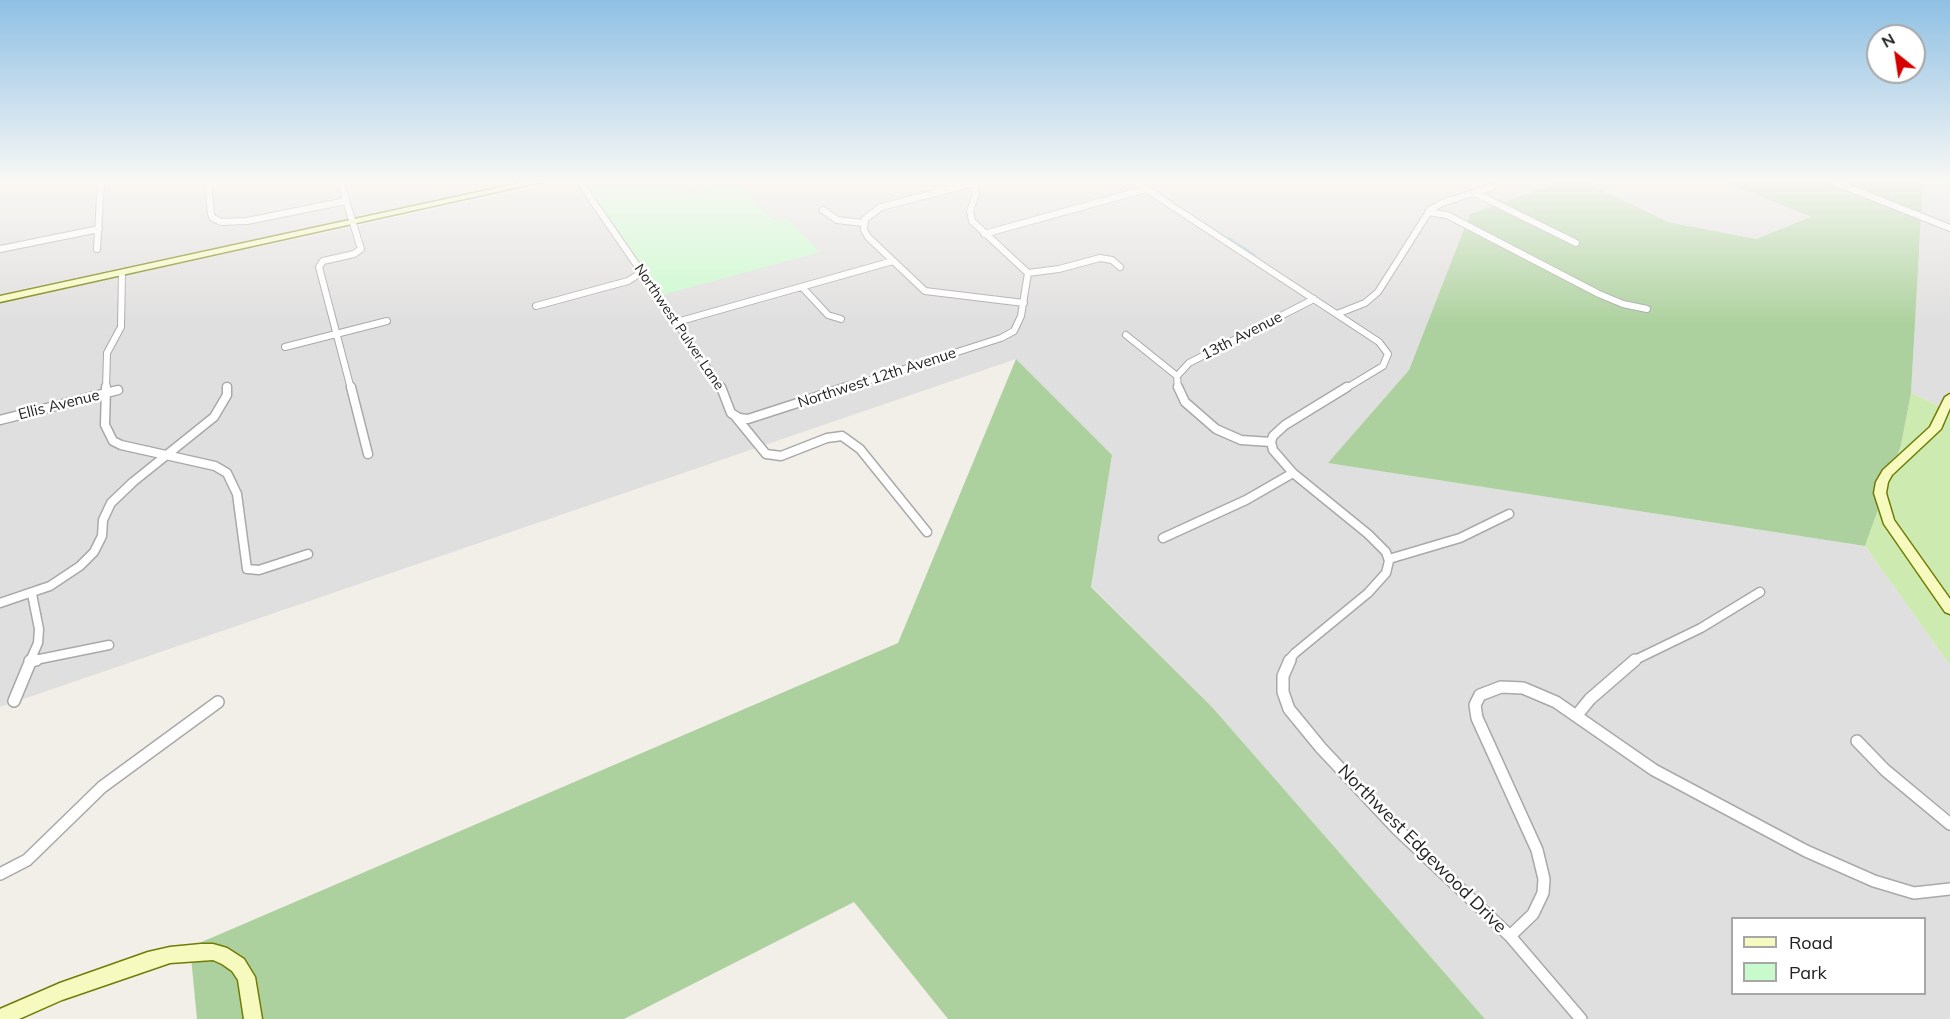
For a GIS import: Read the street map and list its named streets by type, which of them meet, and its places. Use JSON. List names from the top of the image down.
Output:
{
  "streets": {
    "street": [
      "Northwest Pulver Lane",
      "13th Avenue",
      "Northwest 12th Avenue",
      "Ellis Avenue",
      "Northwest Edgewood Drive"
    ]
  },
  "crossings": [
    ["Northwest Pulver Lane", "Northwest 12th Avenue"]
  ],
  "legend": ["Road", "Park"],
  "north": "top left"
}
